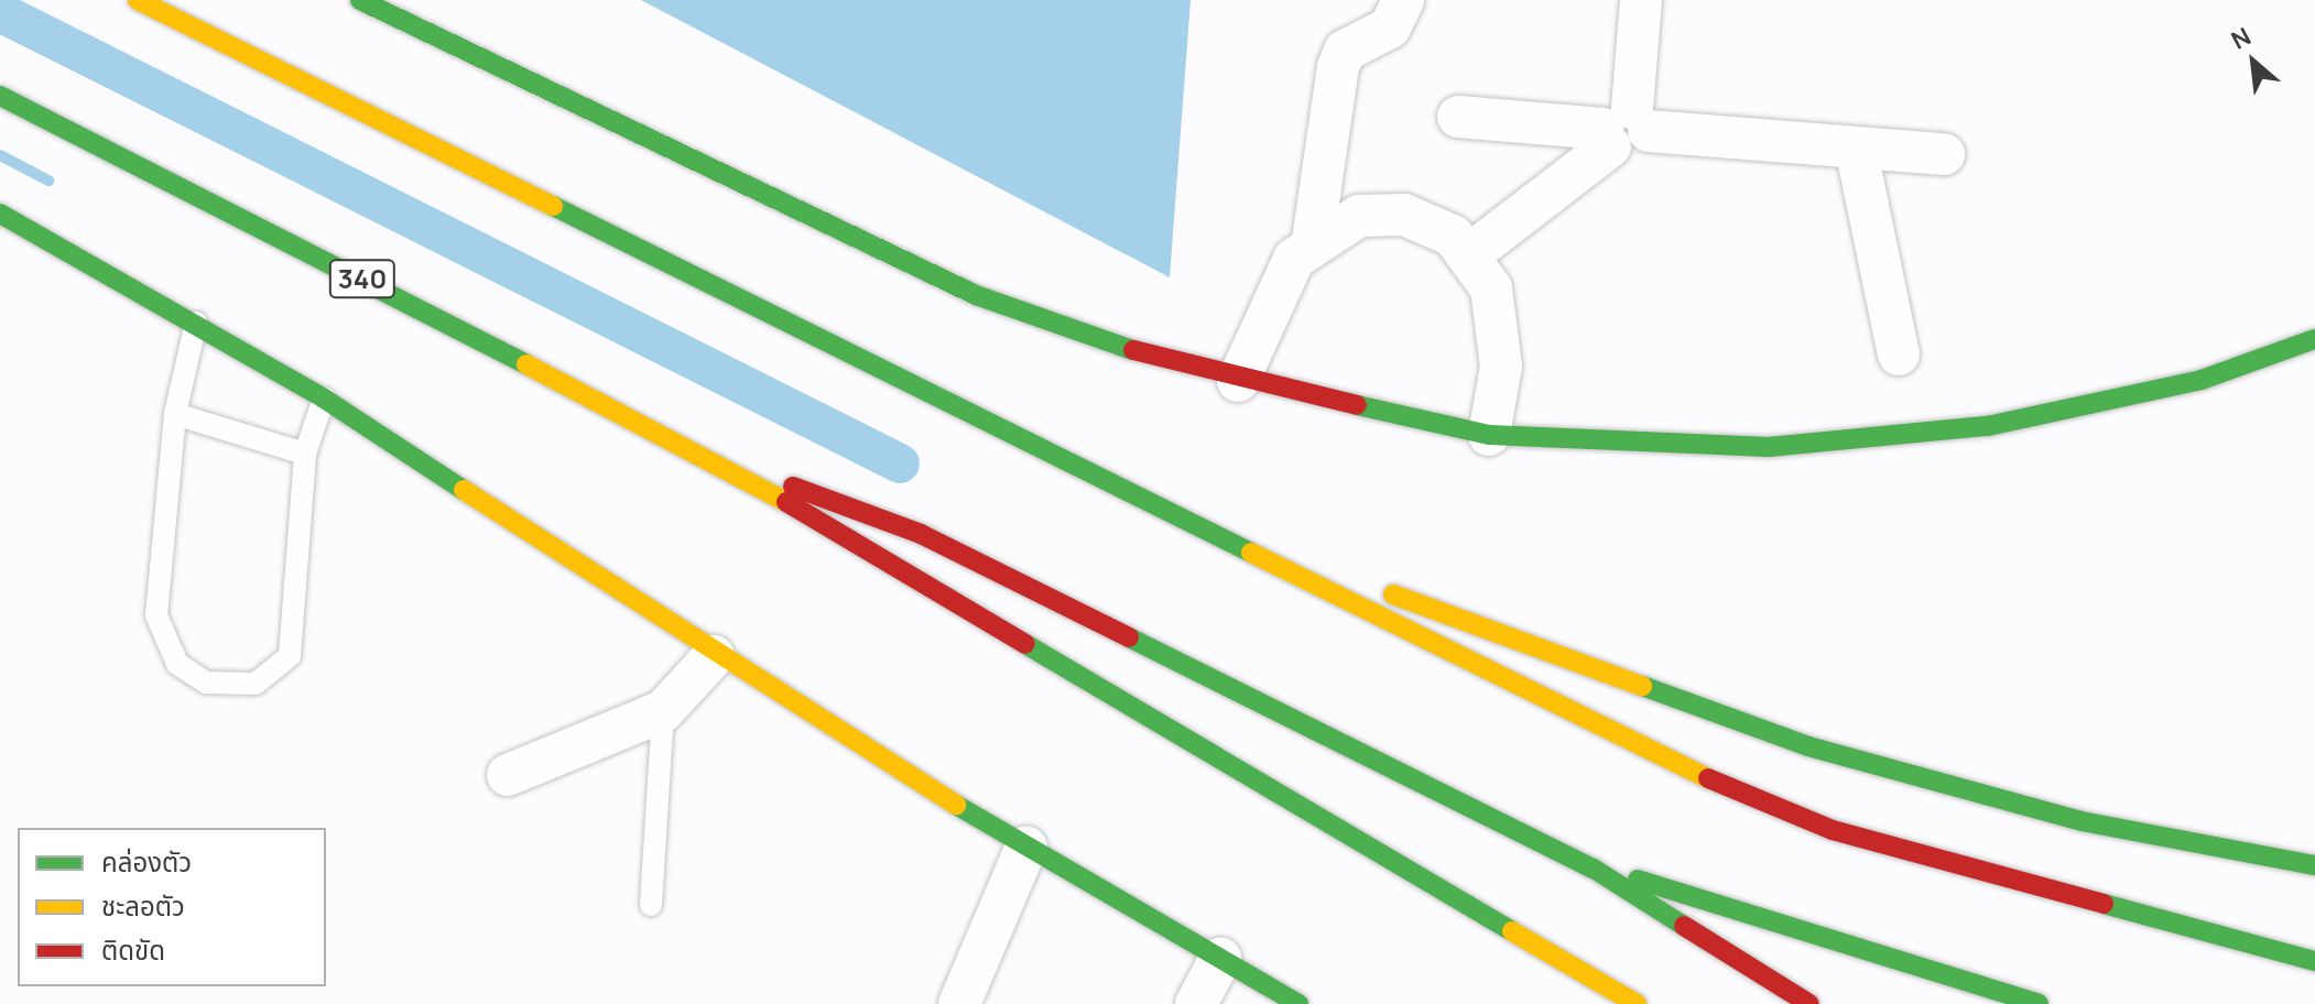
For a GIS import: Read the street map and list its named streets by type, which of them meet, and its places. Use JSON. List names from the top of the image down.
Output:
{
  "streets": {
    "main road": ["340"]
  },
  "legend": ["คล่องตัว", "ชะลอตัว", "ติดขัด"],
  "north": "top left"
}
